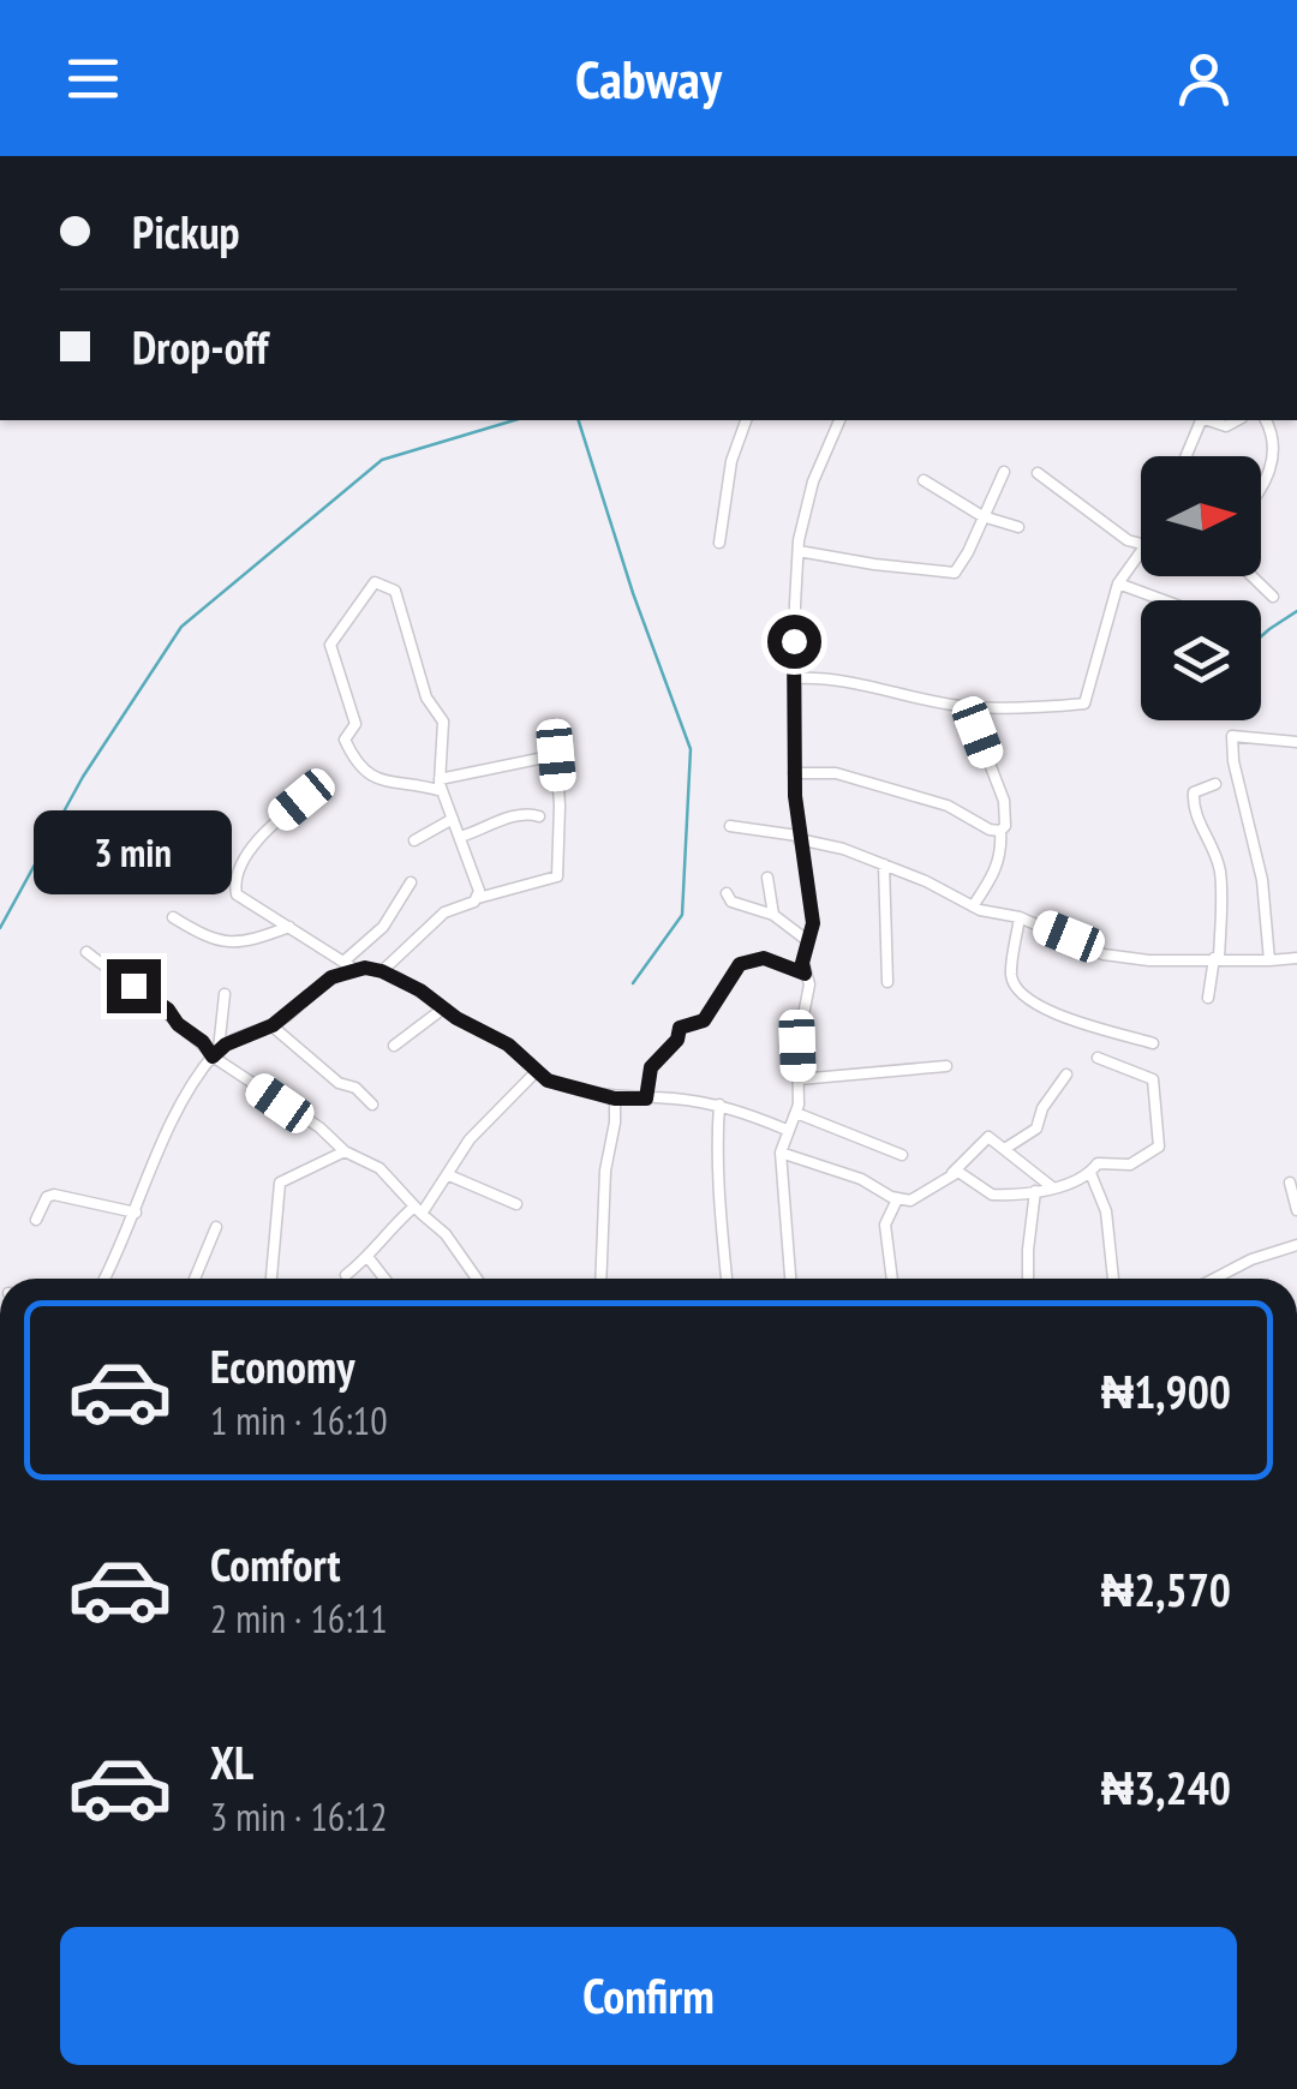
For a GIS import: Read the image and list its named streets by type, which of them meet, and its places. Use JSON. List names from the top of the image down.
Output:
{
  "north": "right",
  "page": {
    "header": "Cabway",
    "banner": ["Pickup", "Drop-off"],
    "bubble": "3 min",
    "list": [
      {
        "name": "Economy",
        "note": "1 min · 16:10",
        "value": "₦1,900"
      },
      {
        "name": "Comfort",
        "note": "2 min · 16:11",
        "value": "₦2,570"
      },
      {
        "name": "XL",
        "note": "3 min · 16:12",
        "value": "₦3,240"
      }
    ],
    "buttons": "Confirm"
  }
}
